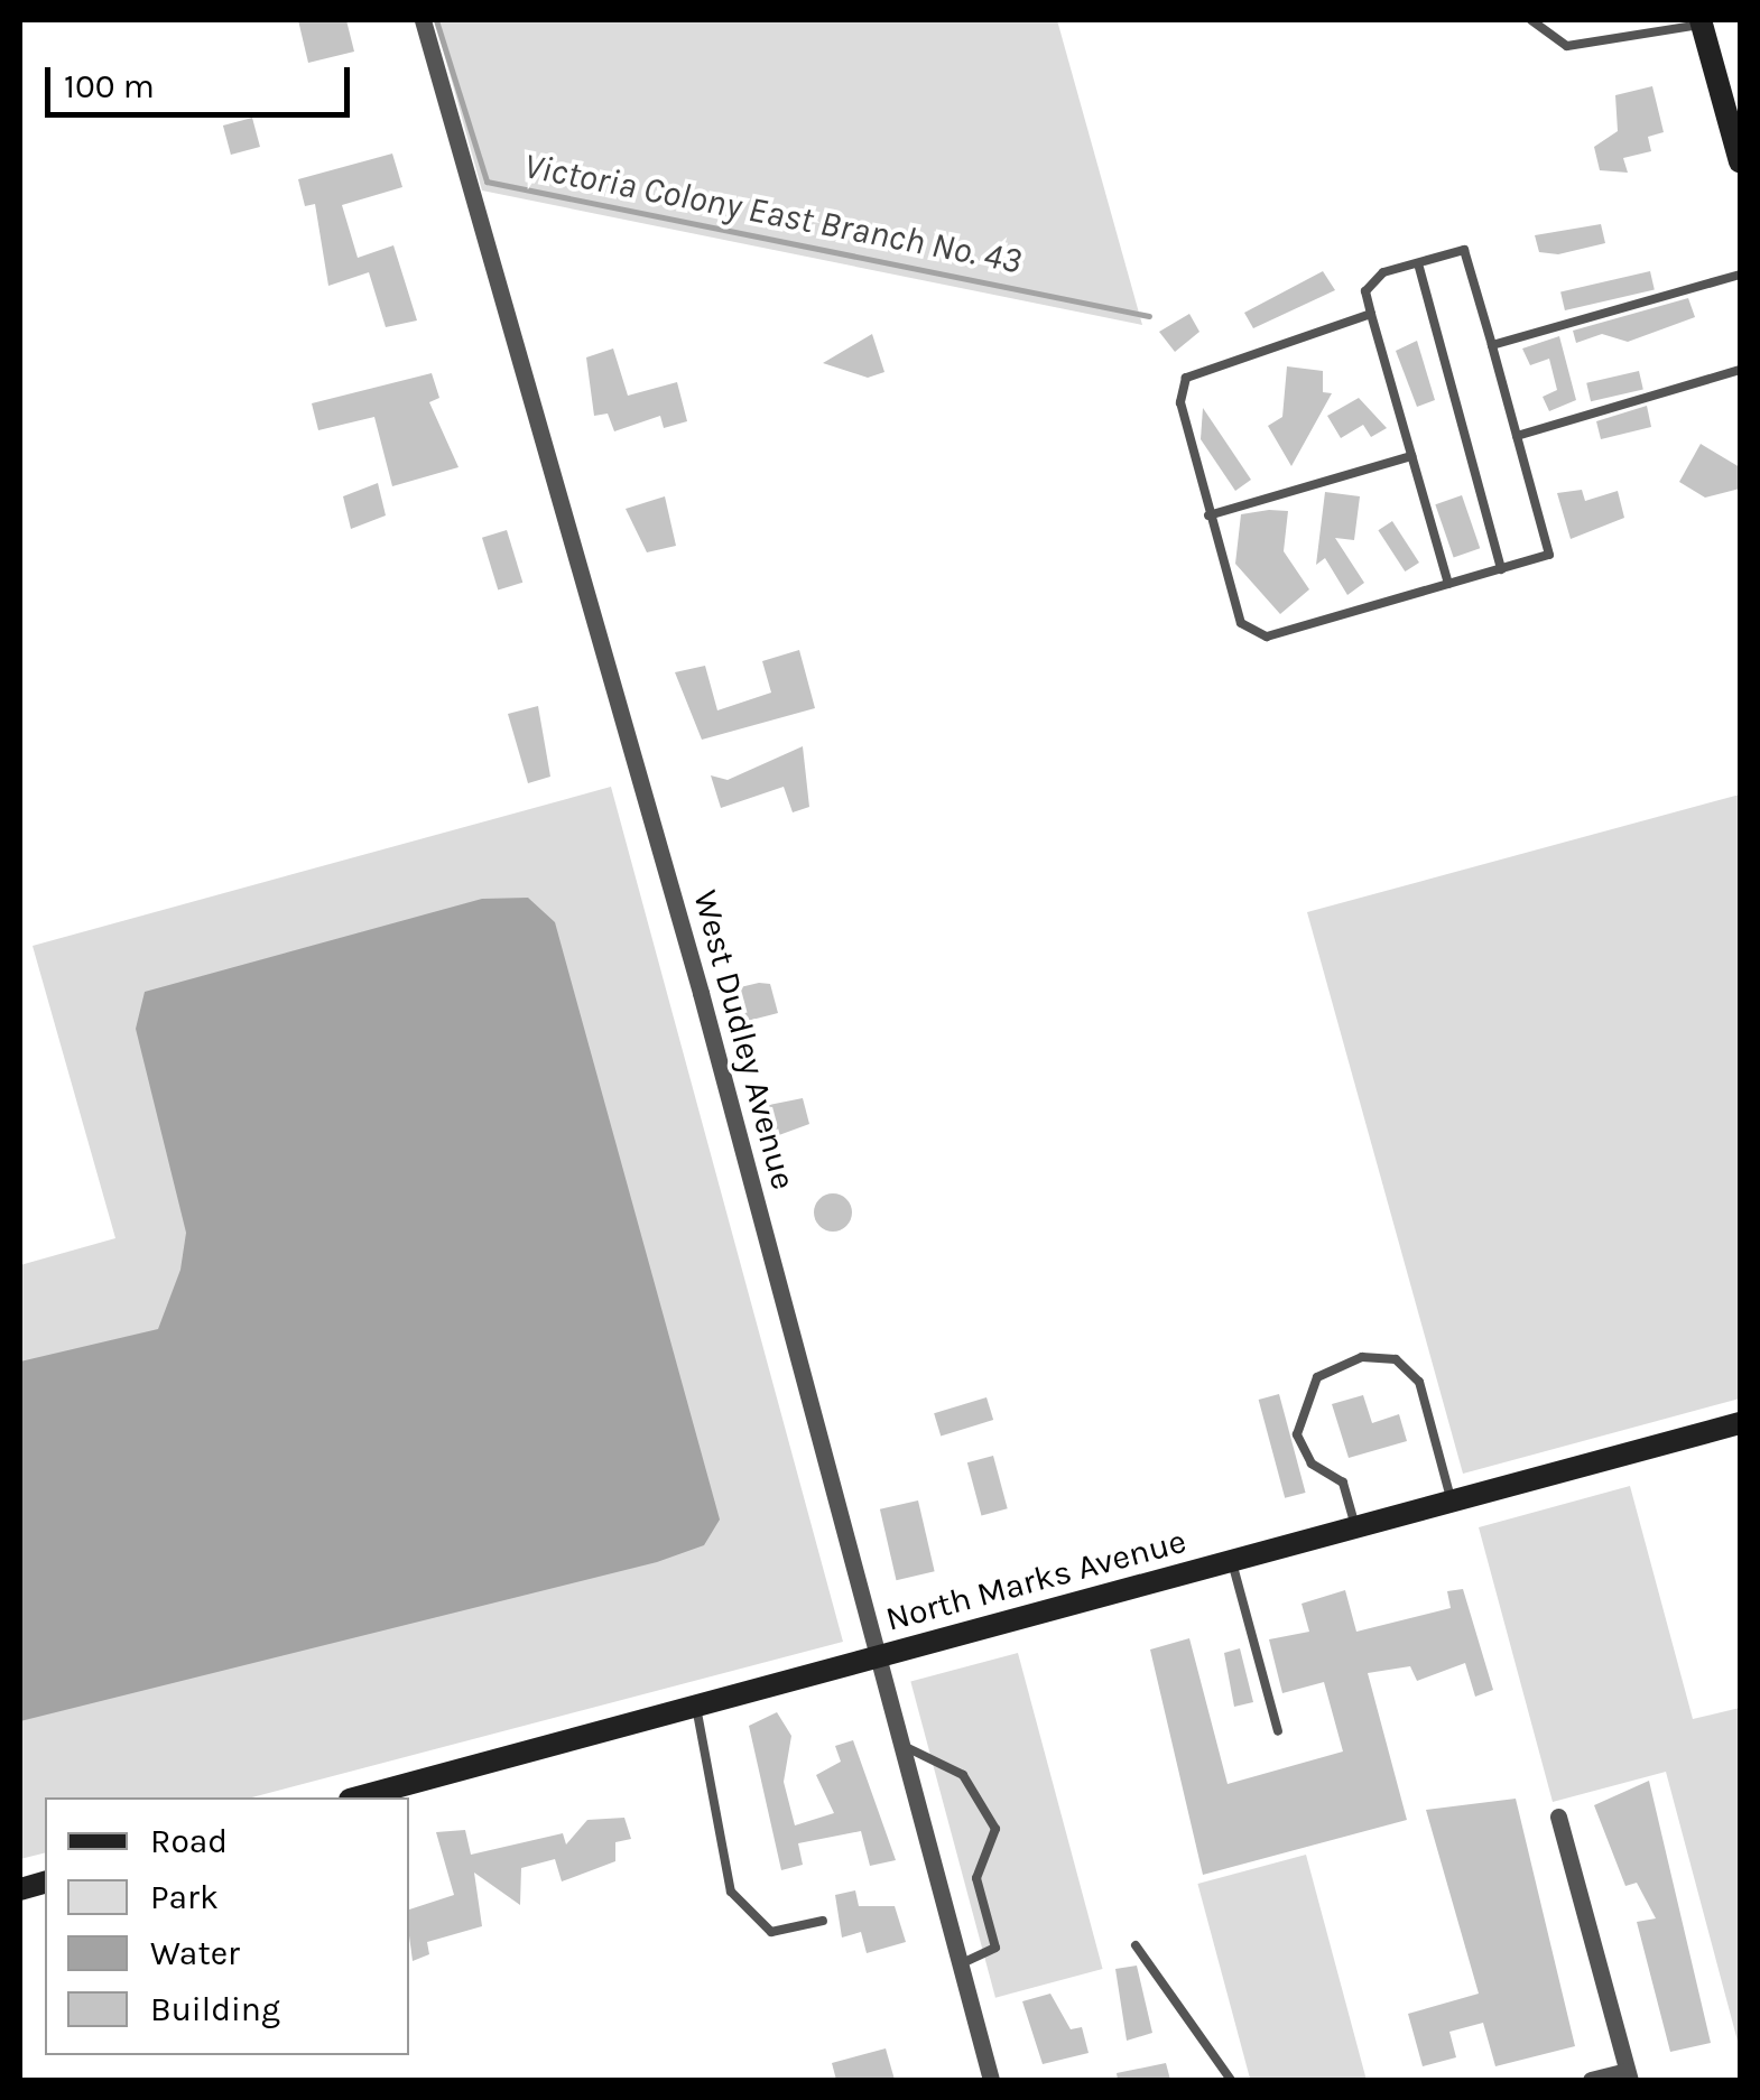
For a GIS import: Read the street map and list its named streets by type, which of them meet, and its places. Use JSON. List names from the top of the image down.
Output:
{
  "streets": {
    "main road": ["North Marks Avenue"],
    "street": ["West Dudley Avenue"]
  },
  "crossings": [
    ["West Dudley Avenue", "North Marks Avenue"]
  ],
  "water": ["Victoria Colony East Branch No. 43"],
  "legend": [
    "Road",
    "Park",
    "Water",
    "Building"
  ],
  "scale_bar": "100 m"
}
